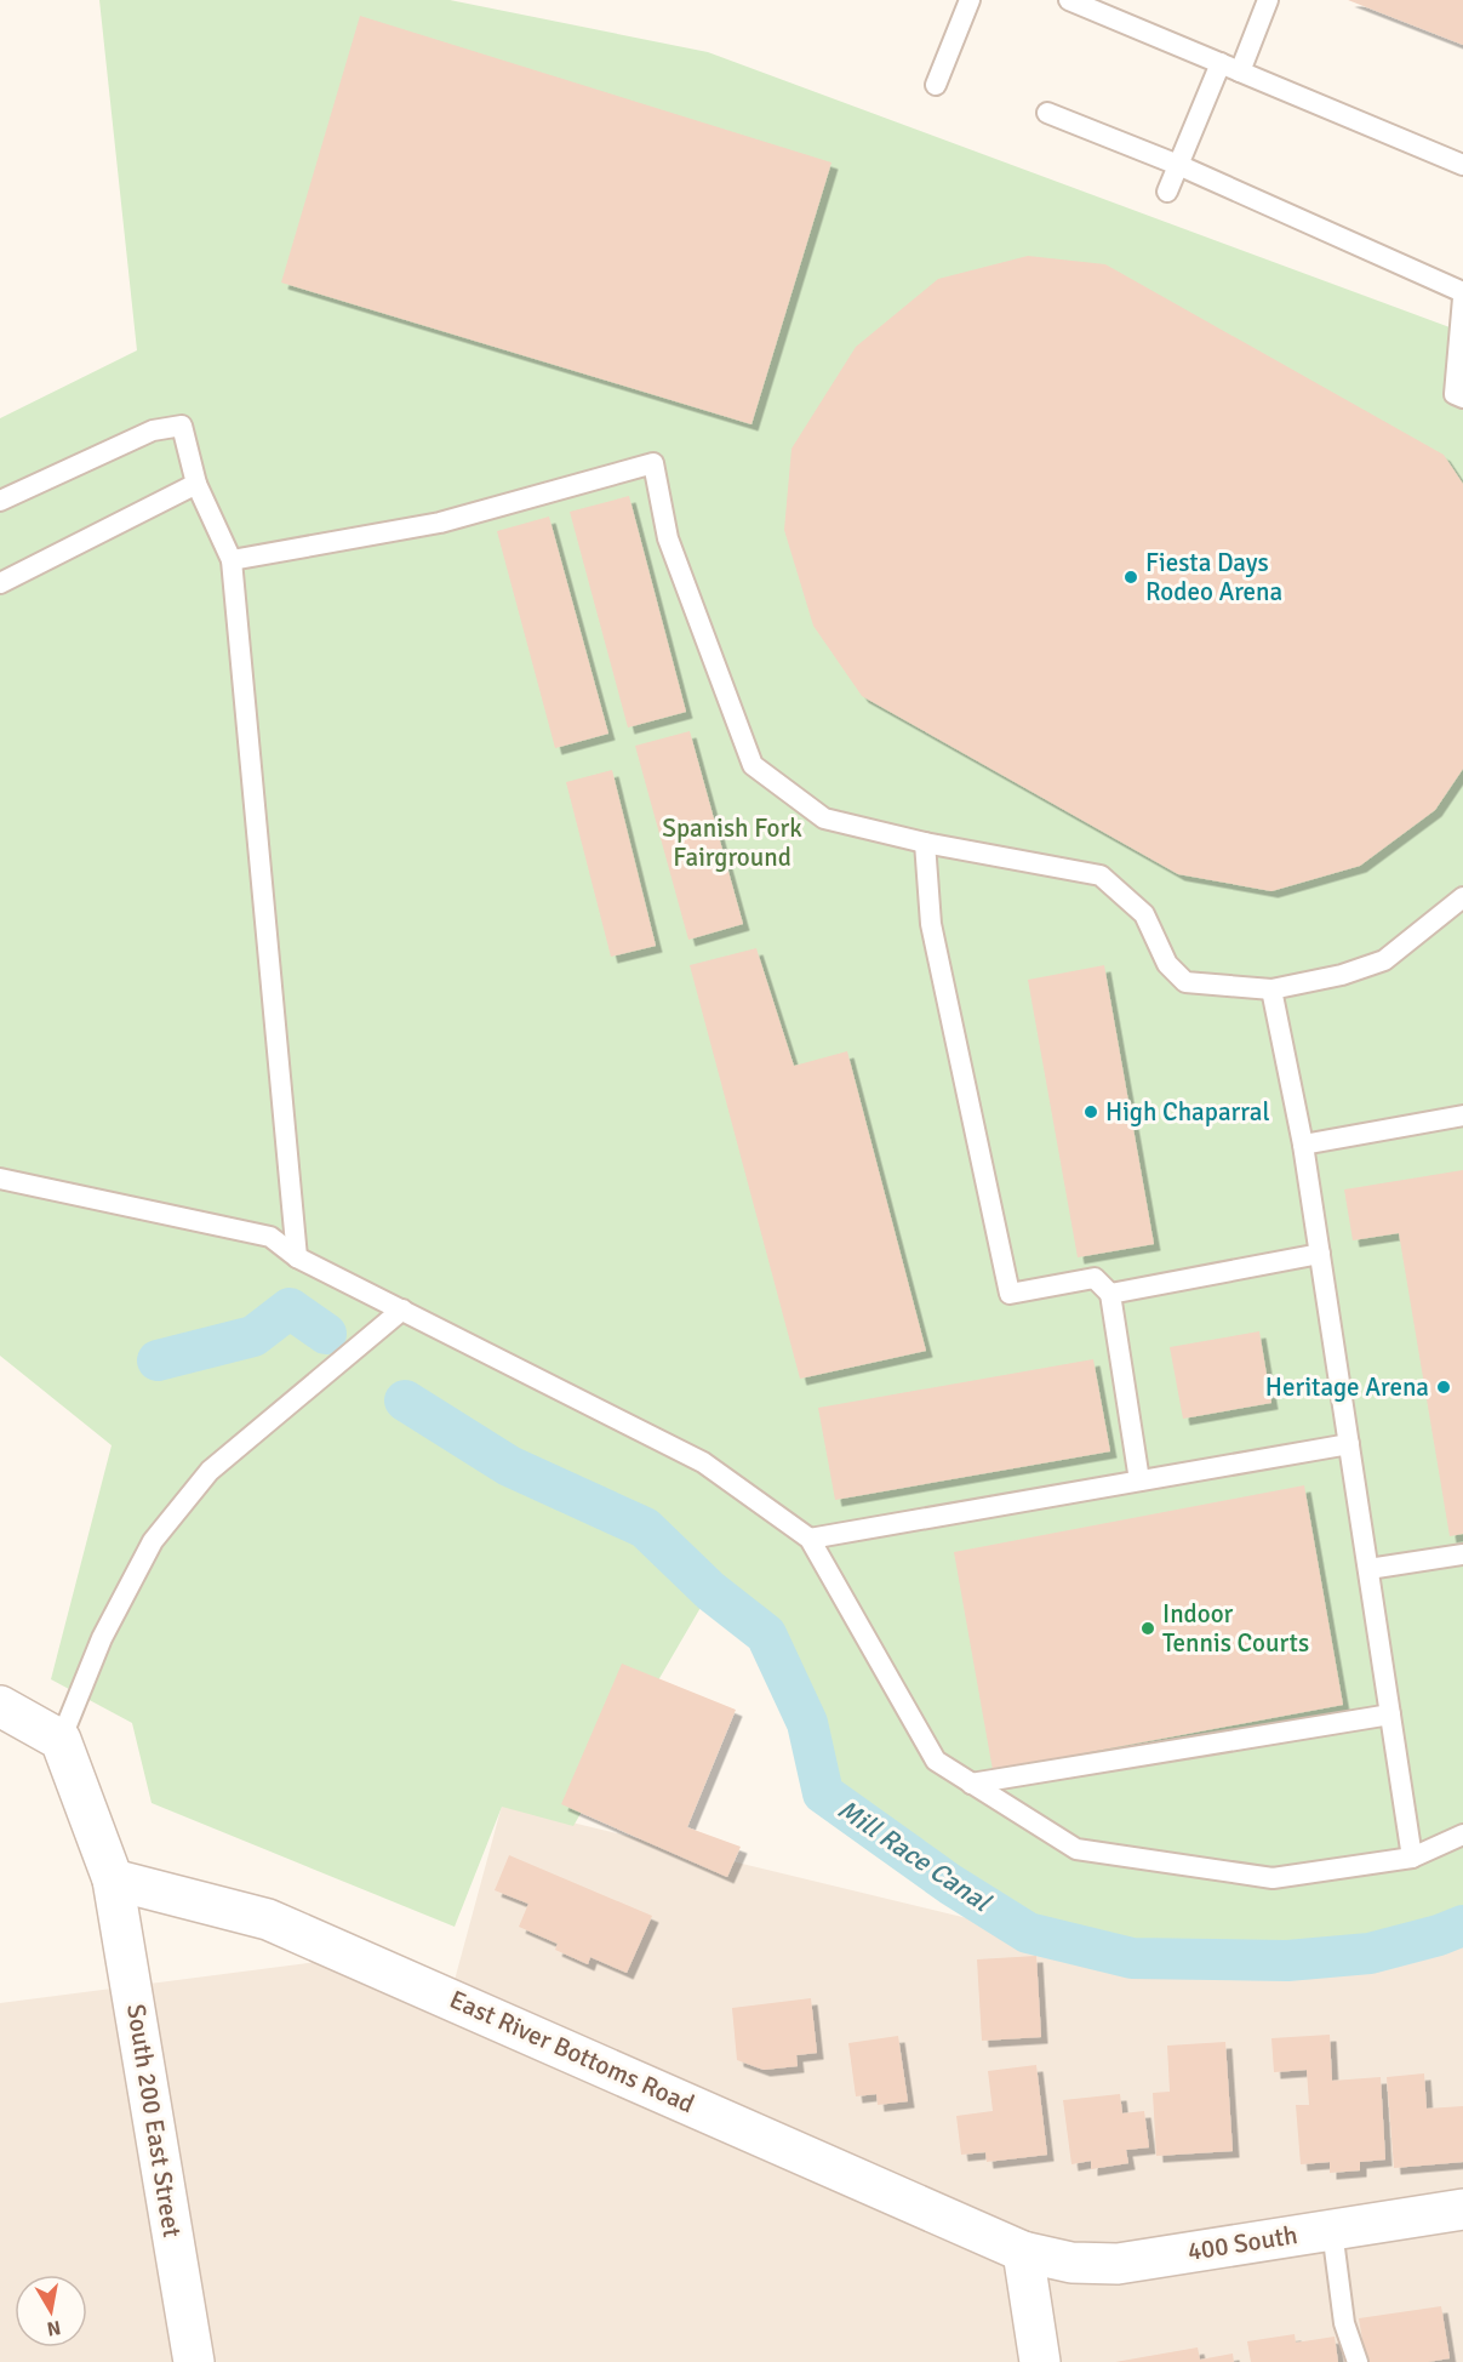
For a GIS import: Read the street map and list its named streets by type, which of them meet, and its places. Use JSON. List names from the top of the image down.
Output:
{
  "streets": {
    "street": ["East River Bottoms Road", "South 200 East Street", "400 South"]
  },
  "crossings": [
    ["East River Bottoms Road", "South 200 East Street"],
    ["East River Bottoms Road", "400 South"]
  ],
  "water": ["Mill Race Canal"],
  "parks": ["Spanish Fork Fairground"],
  "places": [
    "Fiesta Days Rodeo Arena",
    "High Chaparral",
    "Heritage Arena",
    "Indoor Tennis Courts"
  ],
  "north": "bottom"
}
